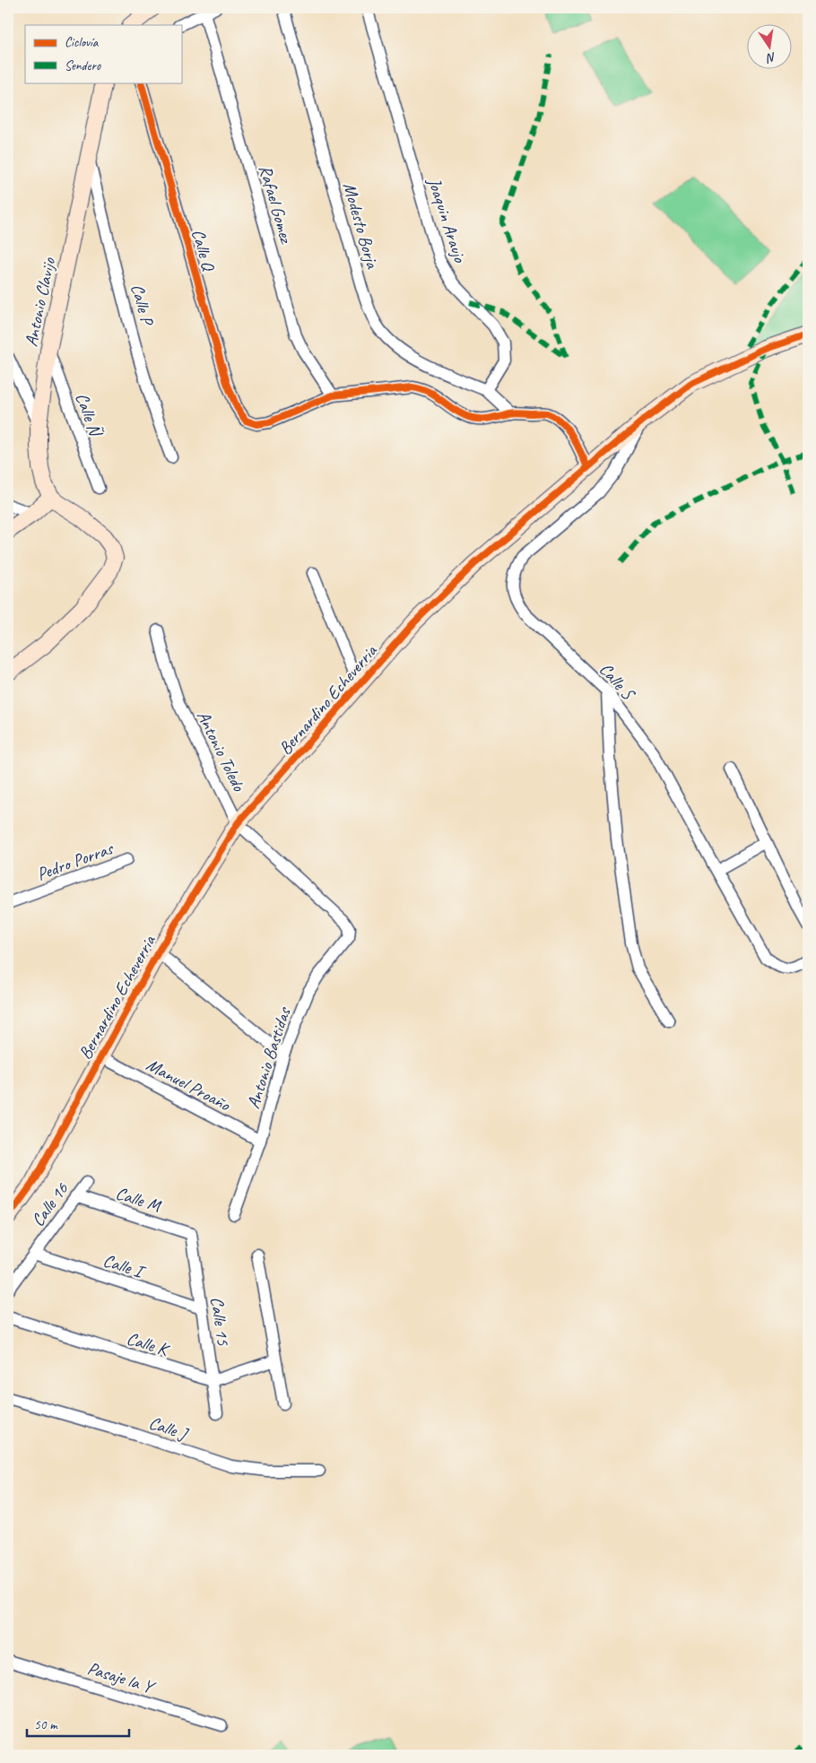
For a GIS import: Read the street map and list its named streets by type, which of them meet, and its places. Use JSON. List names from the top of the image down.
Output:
{
  "streets": {
    "street": [
      "Rafael Gomez",
      "Joaquin Araujo",
      "Modesto Borja",
      "Calle Q",
      "Antonio Clavijo",
      "Calle P",
      "Calle Ñ",
      "Calle S",
      "Bernardino Echeverria",
      "Antonio Toledo",
      "Pedro Porras",
      "Antonio Bastidas",
      "Manuel Proaño",
      "Calle M",
      "Calle 16",
      "Calle I",
      "Calle 15",
      "Calle K",
      "Calle J",
      "Pasaje la Y"
    ]
  },
  "crossings": [
    ["Rafael Gomez", "Calle Q"],
    ["Joaquin Araujo", "Modesto Borja"],
    ["Antonio Clavijo", "Calle P"],
    ["Antonio Clavijo", "Calle Ñ"],
    ["Calle S", "Bernardino Echeverria"],
    ["Bernardino Echeverria", "Antonio Toledo"],
    ["Bernardino Echeverria", "Manuel Proaño"],
    ["Antonio Toledo", "Antonio Bastidas"],
    ["Antonio Bastidas", "Manuel Proaño"],
    ["Calle M", "Calle 16"],
    ["Calle M", "Calle 15"],
    ["Calle 16", "Calle I"],
    ["Calle I", "Calle 15"],
    ["Calle 15", "Calle K"]
  ],
  "legend": ["Ciclovía", "Sendero"],
  "scale_bar": "50 m",
  "north": "bottom"
}
